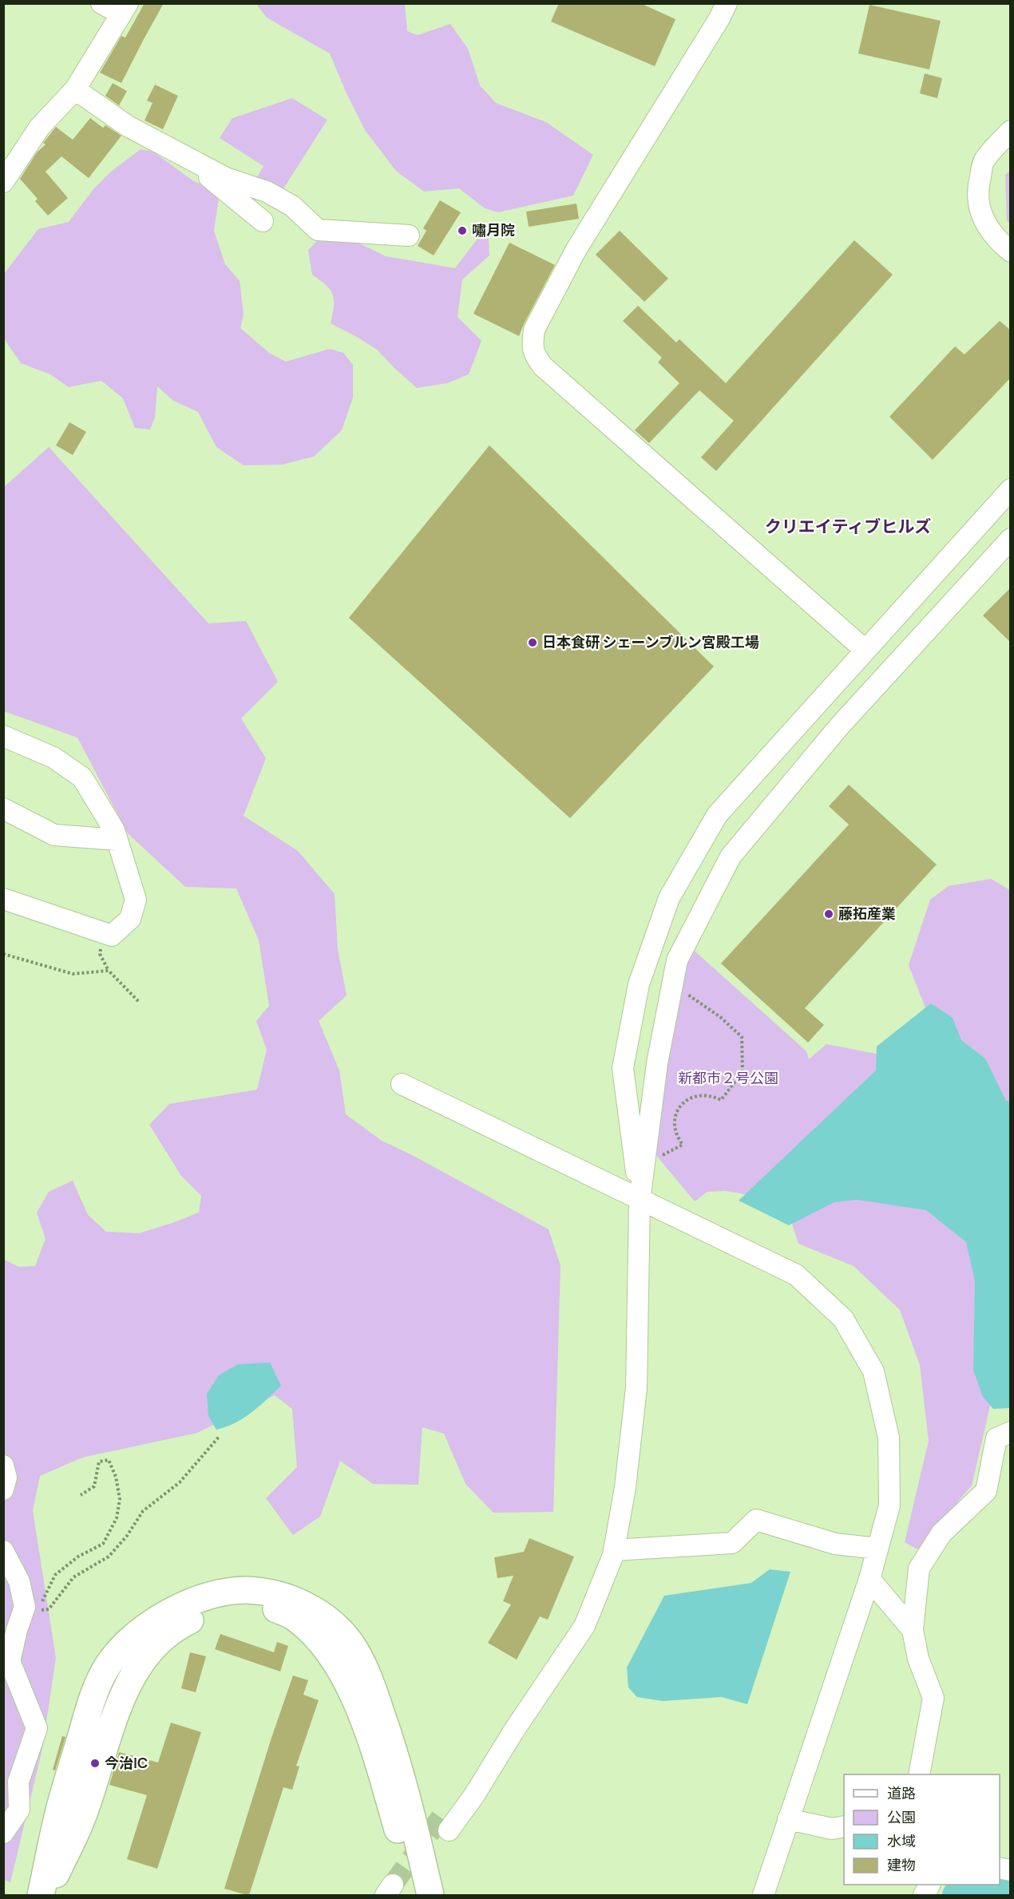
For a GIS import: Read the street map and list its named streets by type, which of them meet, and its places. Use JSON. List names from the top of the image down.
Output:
{
  "districts": ["クリエイティブヒルズ"],
  "parks": ["新都市２号公園"],
  "places": [
    "嘯月院",
    "日本食研 シェーンブルン宮殿工場",
    "藤拓産業",
    "今治IC"
  ],
  "legend": [
    "道路",
    "公園",
    "水域",
    "建物"
  ]
}
